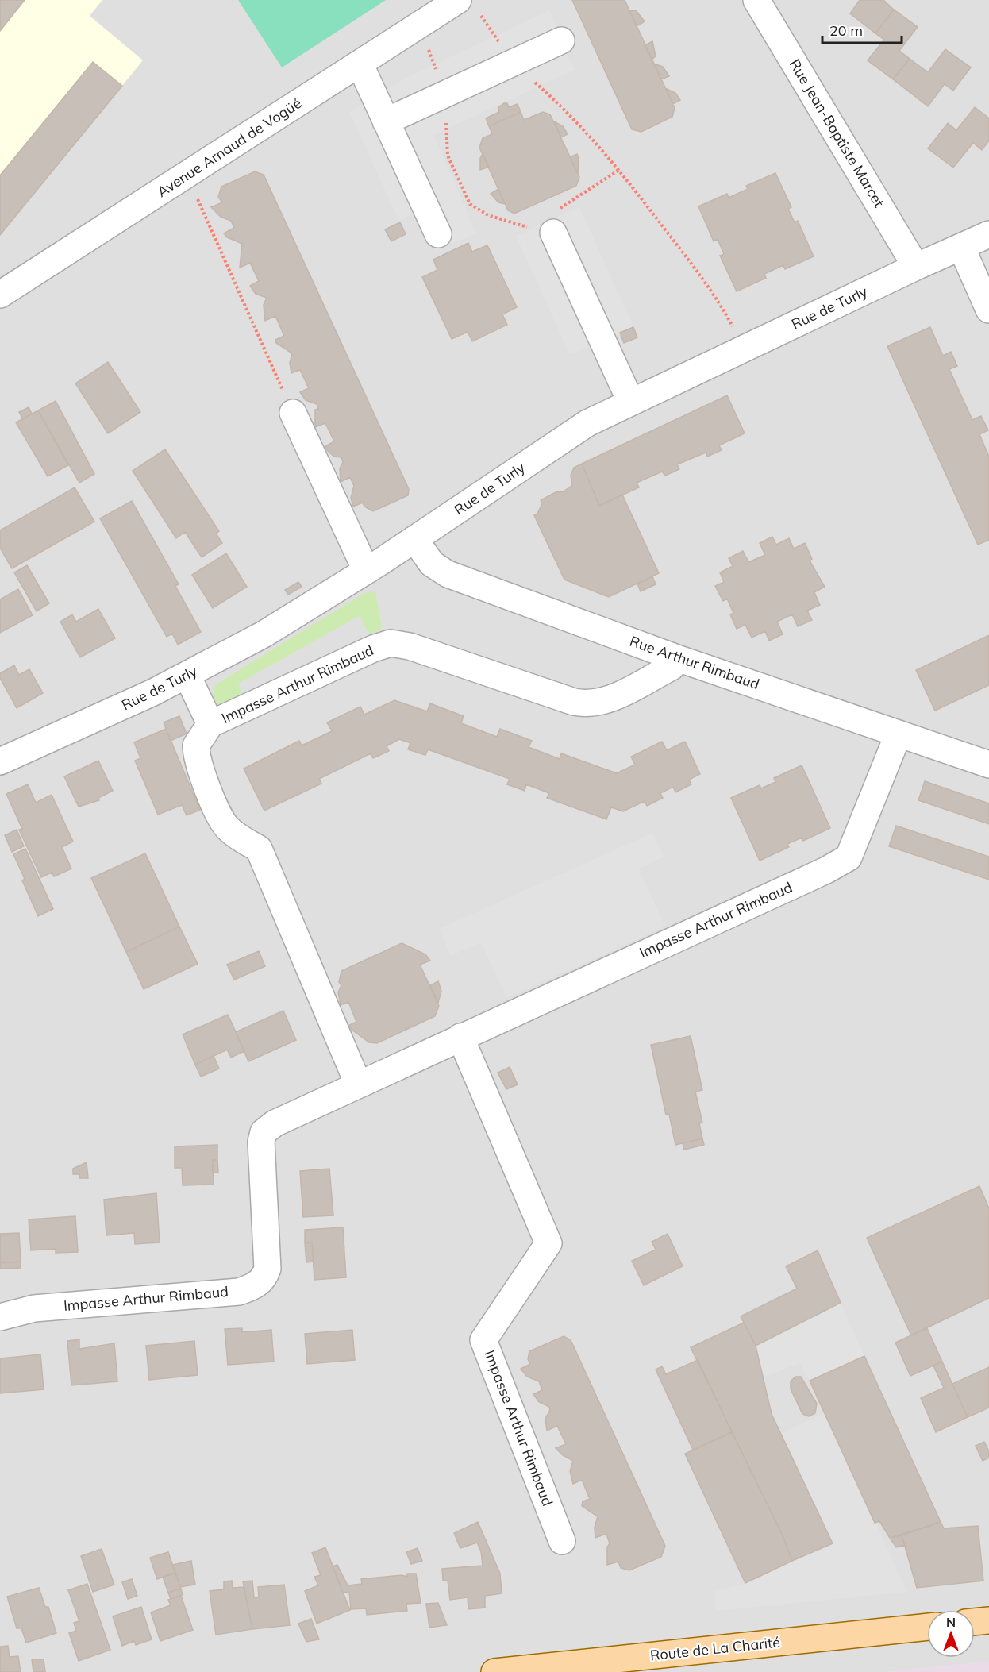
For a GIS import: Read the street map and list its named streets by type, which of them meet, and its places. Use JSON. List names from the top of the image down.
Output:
{
  "streets": {
    "main road": ["Route de La Charité"],
    "street": [
      "Rue Jean-Baptiste Marcet",
      "Avenue Arnaud de Vogüé",
      "Rue de Turly",
      "Rue Arthur Rimbaud",
      "Impasse Arthur Rimbaud"
    ]
  },
  "crossings": [
    ["Rue Jean-Baptiste Marcet", "Rue de Turly"],
    ["Rue de Turly", "Rue Arthur Rimbaud"],
    ["Rue de Turly", "Impasse Arthur Rimbaud"],
    ["Rue Arthur Rimbaud", "Impasse Arthur Rimbaud"]
  ],
  "scale_bar": "20 m",
  "north": "top"
}
